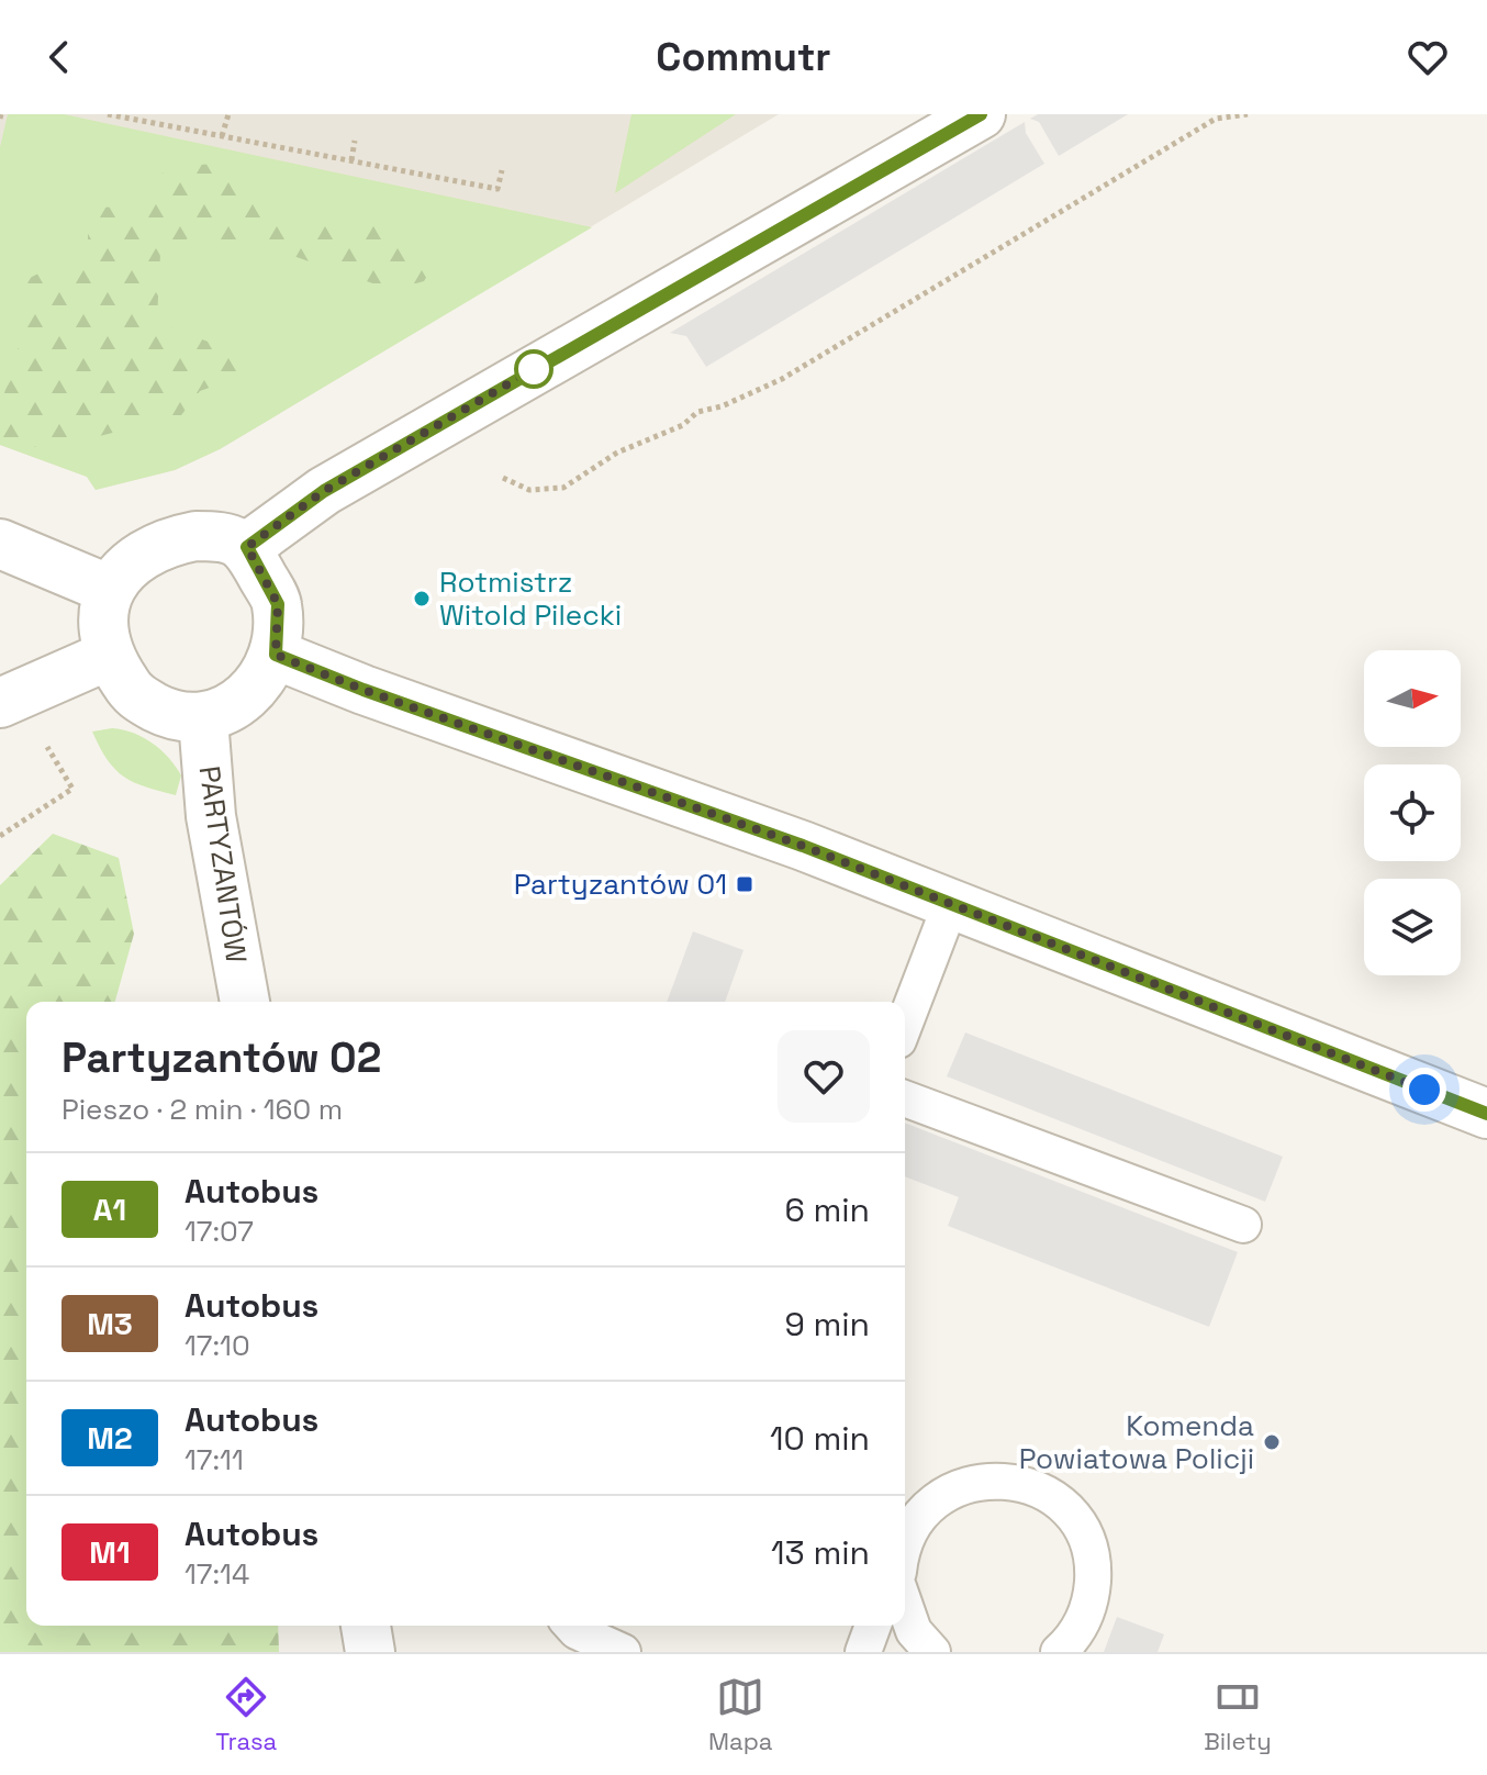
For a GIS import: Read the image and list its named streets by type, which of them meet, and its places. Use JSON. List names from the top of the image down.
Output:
{
  "streets": {
    "street": ["PARTYZANTÓW"]
  },
  "places": {
    "other": ["Rotmistrz Witold Pilecki", "Komenda Powiatowa Policji"],
    "transit": ["Partyzantów 01"]
  },
  "lines": ["bus line A1"],
  "north": "right",
  "page": {
    "header": "Commutr",
    "heading": ["Partyzantów 02", "Pieszo · 2 min · 160 m"],
    "list": [
      {
        "mark": "A1",
        "name": "Autobus",
        "note": "17:07",
        "value": "6 min"
      },
      {
        "mark": "M3",
        "name": "Autobus",
        "note": "17:10",
        "value": "9 min"
      },
      {
        "mark": "M2",
        "name": "Autobus",
        "note": "17:11",
        "value": "10 min"
      },
      {
        "mark": "M1",
        "name": "Autobus",
        "note": "17:14",
        "value": "13 min"
      }
    ],
    "tabs": ["Trasa", "Mapa", "Bilety"]
  }
}
